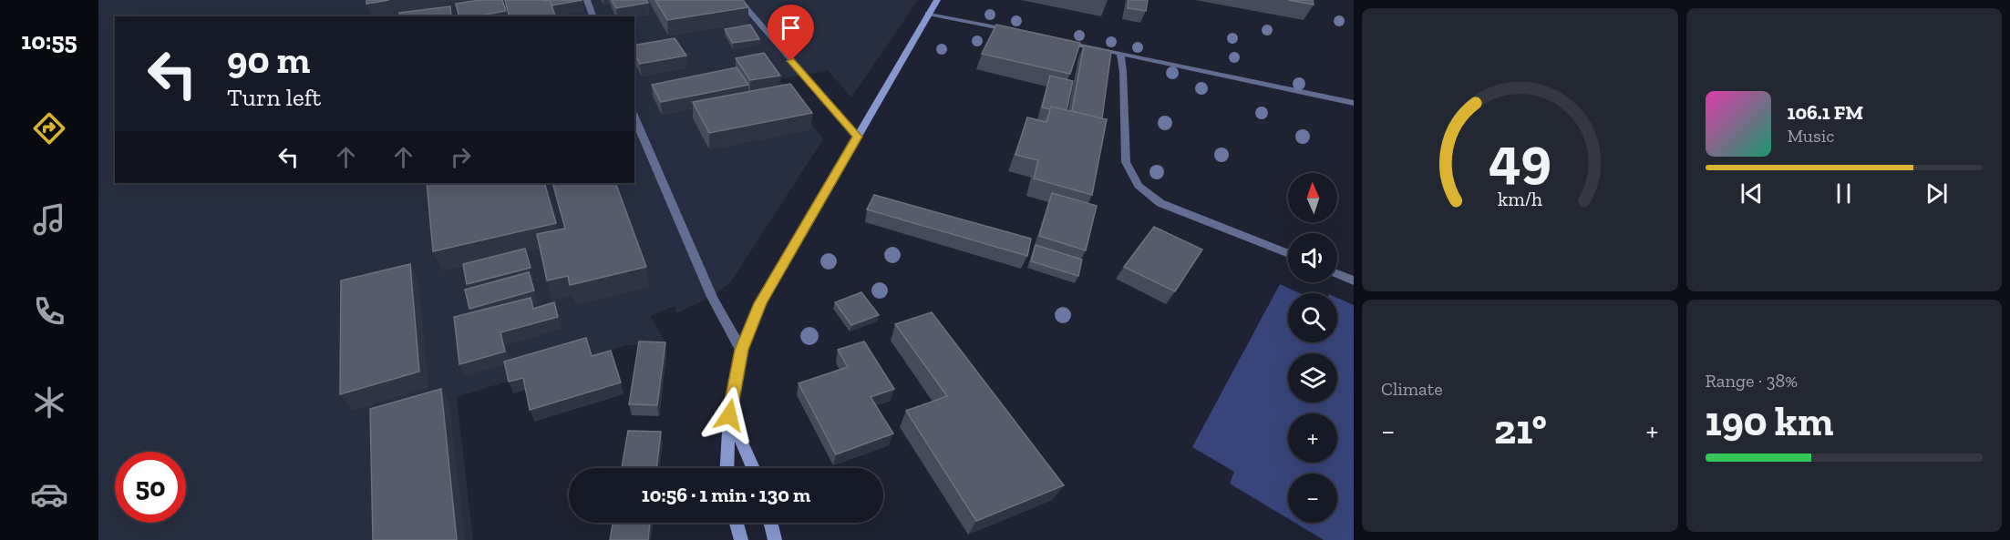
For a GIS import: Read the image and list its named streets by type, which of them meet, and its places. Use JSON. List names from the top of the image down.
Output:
{
  "north": "top",
  "page": {
    "tabs": "10:55",
    "turn": ["90 m", "Turn left"],
    "song": ["106.1 FM", "Music"],
    "map_buttons": ["+", "−"],
    "tile": [
      "Climate",
      ["Range · 38%", "190 km"]
    ],
    "heat": ["−", "21°", "+"],
    "limit": "50",
    "trip": "10:56 · 1 min · 130 m",
    "gauge": ["49", "km/h"]
  }
}
